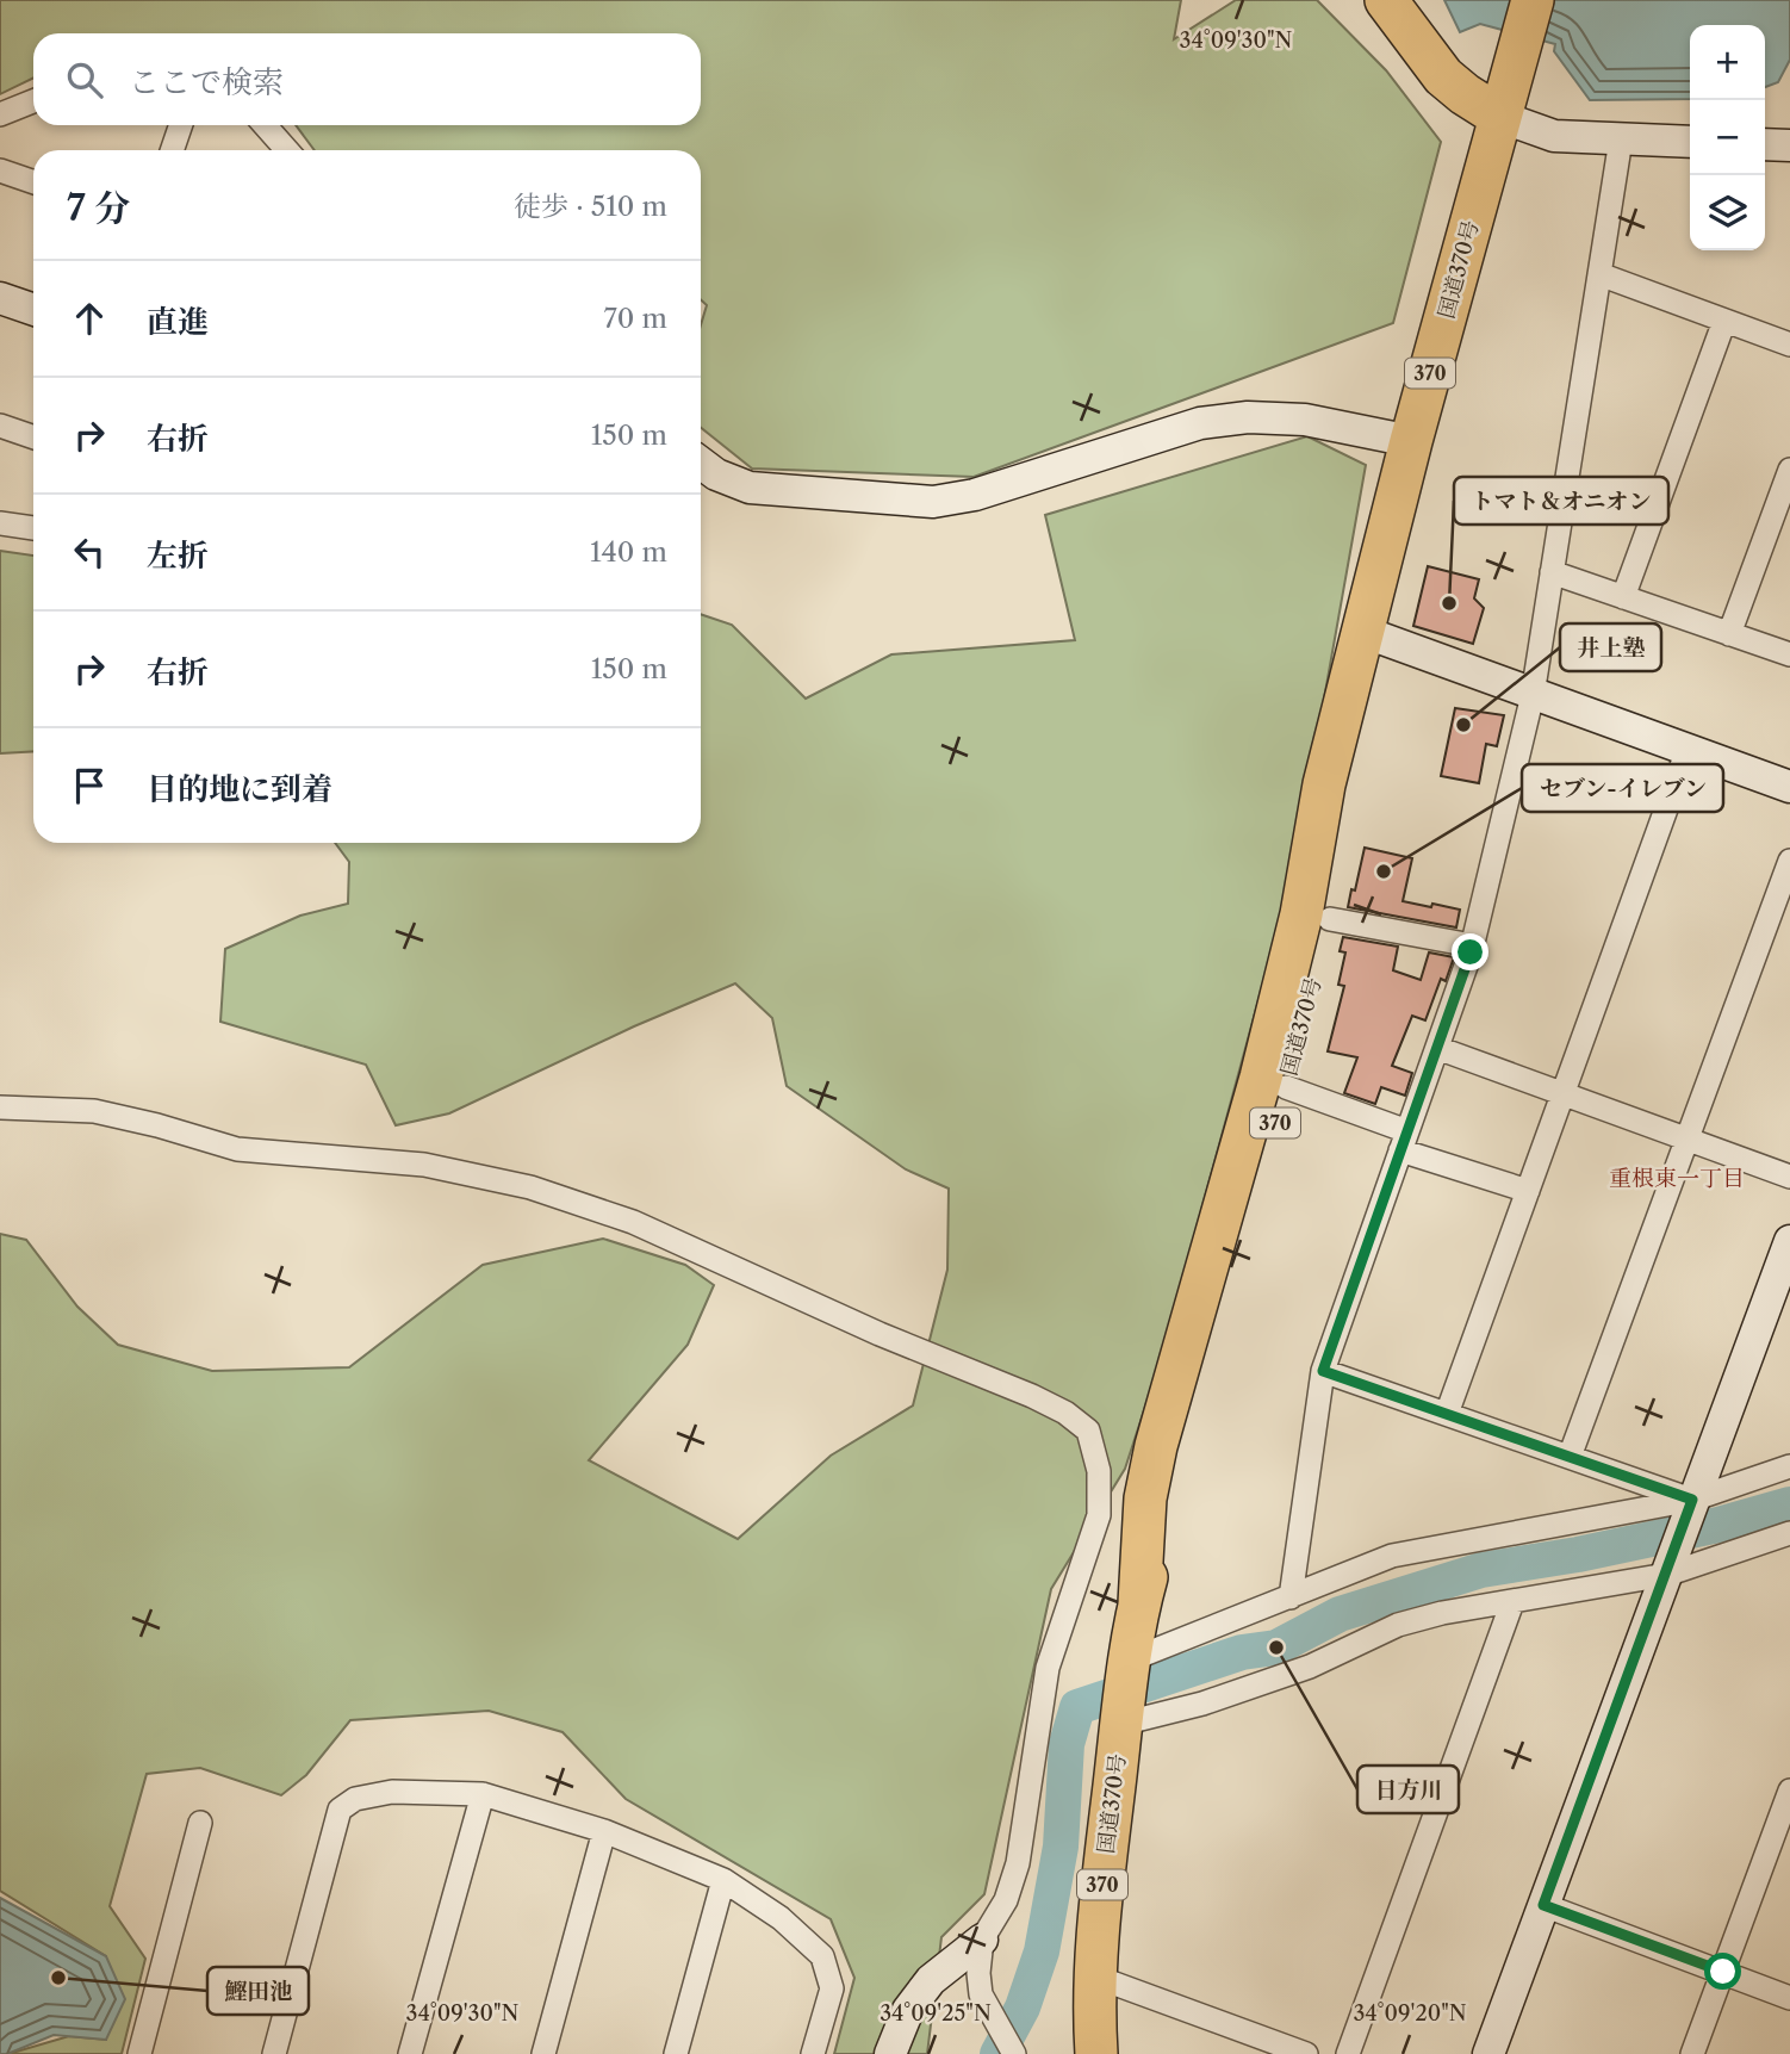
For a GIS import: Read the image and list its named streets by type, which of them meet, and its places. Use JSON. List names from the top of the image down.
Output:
{
  "streets": {
    "highway": ["国道370号", "370"]
  },
  "crossings": [
    ["国道370号", "370"]
  ],
  "districts": ["重根東一丁目"],
  "places": [
    "トマト＆オニオン",
    "井上塾",
    "セブン-イレブン",
    "日方川",
    "鰹田池"
  ],
  "page": {
    "map_buttons": ["+", "−"],
    "search": "ここで検索",
    "heading": ["7 分", "徒歩 · 510 m"],
    "list": [
      ["直進", "70 m"],
      ["右折", "150 m"],
      ["左折", "140 m"],
      ["右折", "150 m"],
      "目的地に到着"
    ]
  },
  "coordinates": ["34°09'30\"N", "34°09'25\"N", "34°09'20\"N"]
}
